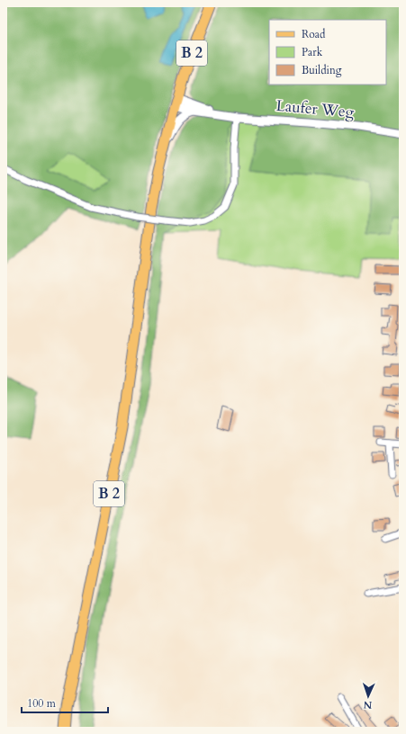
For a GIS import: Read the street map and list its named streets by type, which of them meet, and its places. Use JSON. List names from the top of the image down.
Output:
{
  "streets": {
    "main road": ["B 2"],
    "street": ["Laufer Weg"]
  },
  "crossings": [
    ["B 2", "Laufer Weg"]
  ],
  "legend": ["Road", "Park", "Building"],
  "scale_bar": "100 m",
  "north": "bottom"
}
